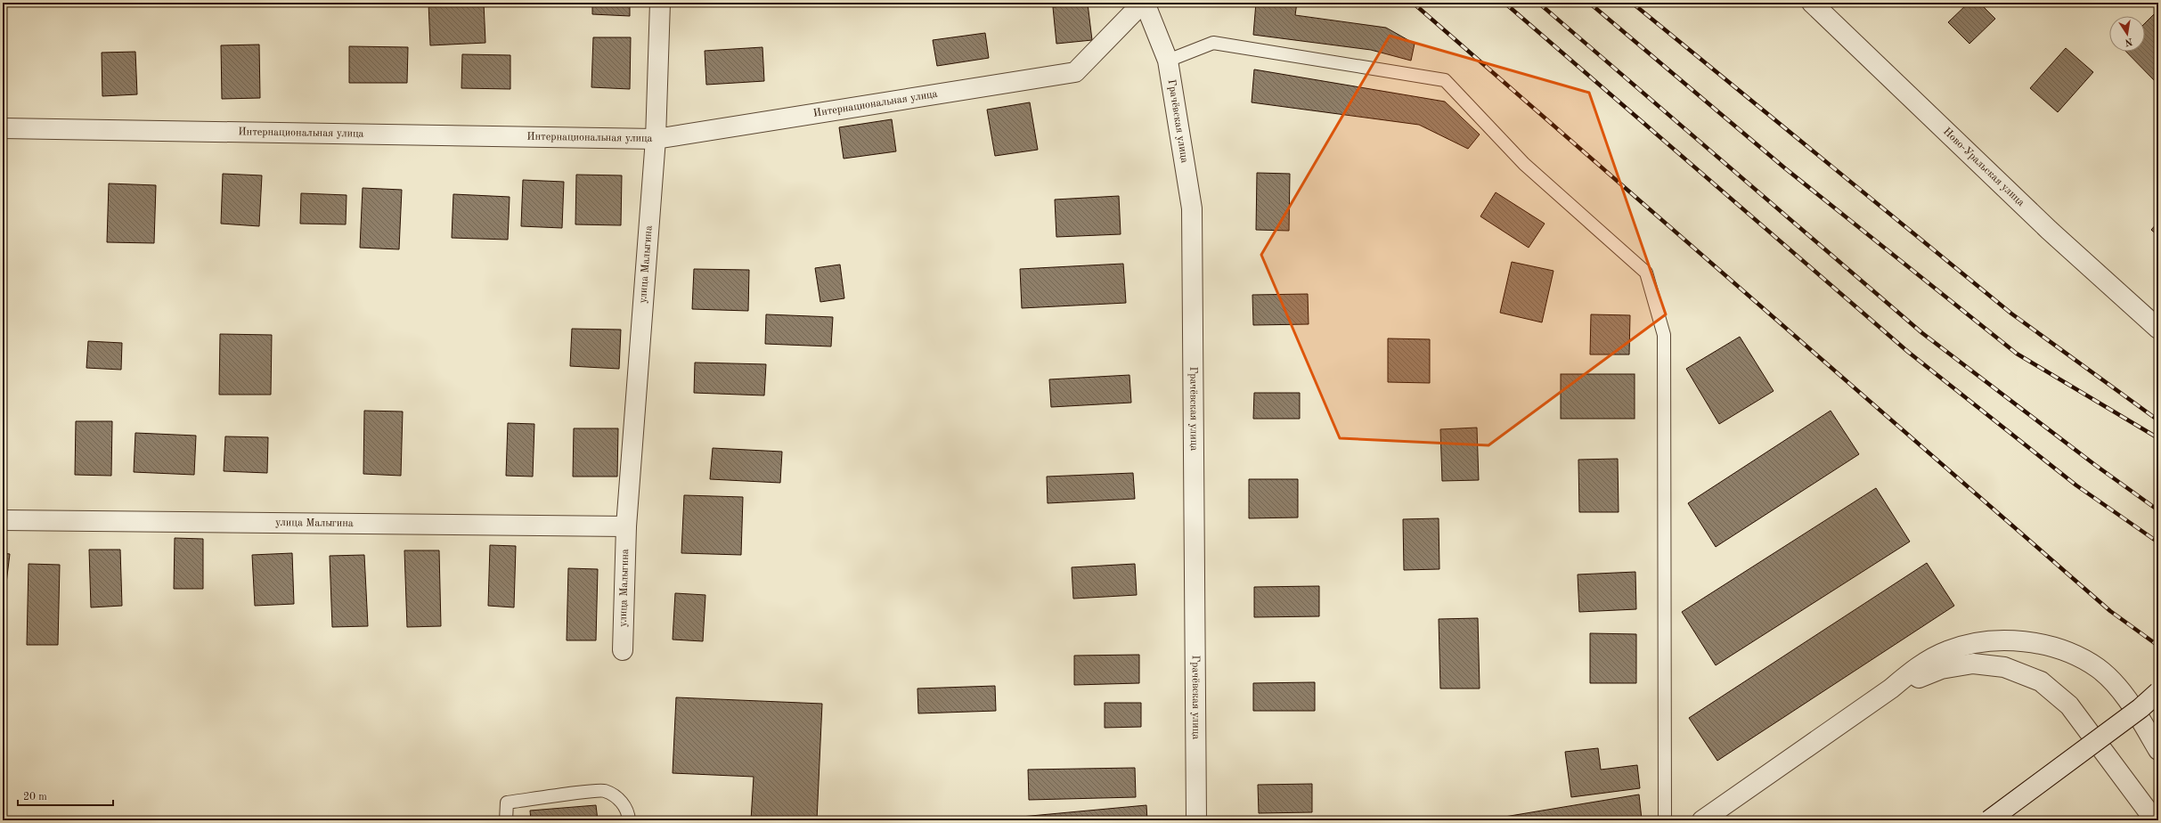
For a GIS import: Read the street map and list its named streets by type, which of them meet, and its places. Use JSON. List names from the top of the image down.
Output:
{
  "streets": {
    "street": [
      "Интернациональная улица",
      "Грачёвская улица",
      "Ново-Уральская улица",
      "улица Малыгина"
    ]
  },
  "crossings": [
    ["Интернациональная улица", "Грачёвская улица"],
    ["Интернациональная улица", "улица Малыгина"]
  ],
  "scale_bar": "20 m",
  "north": "bottom"
}
